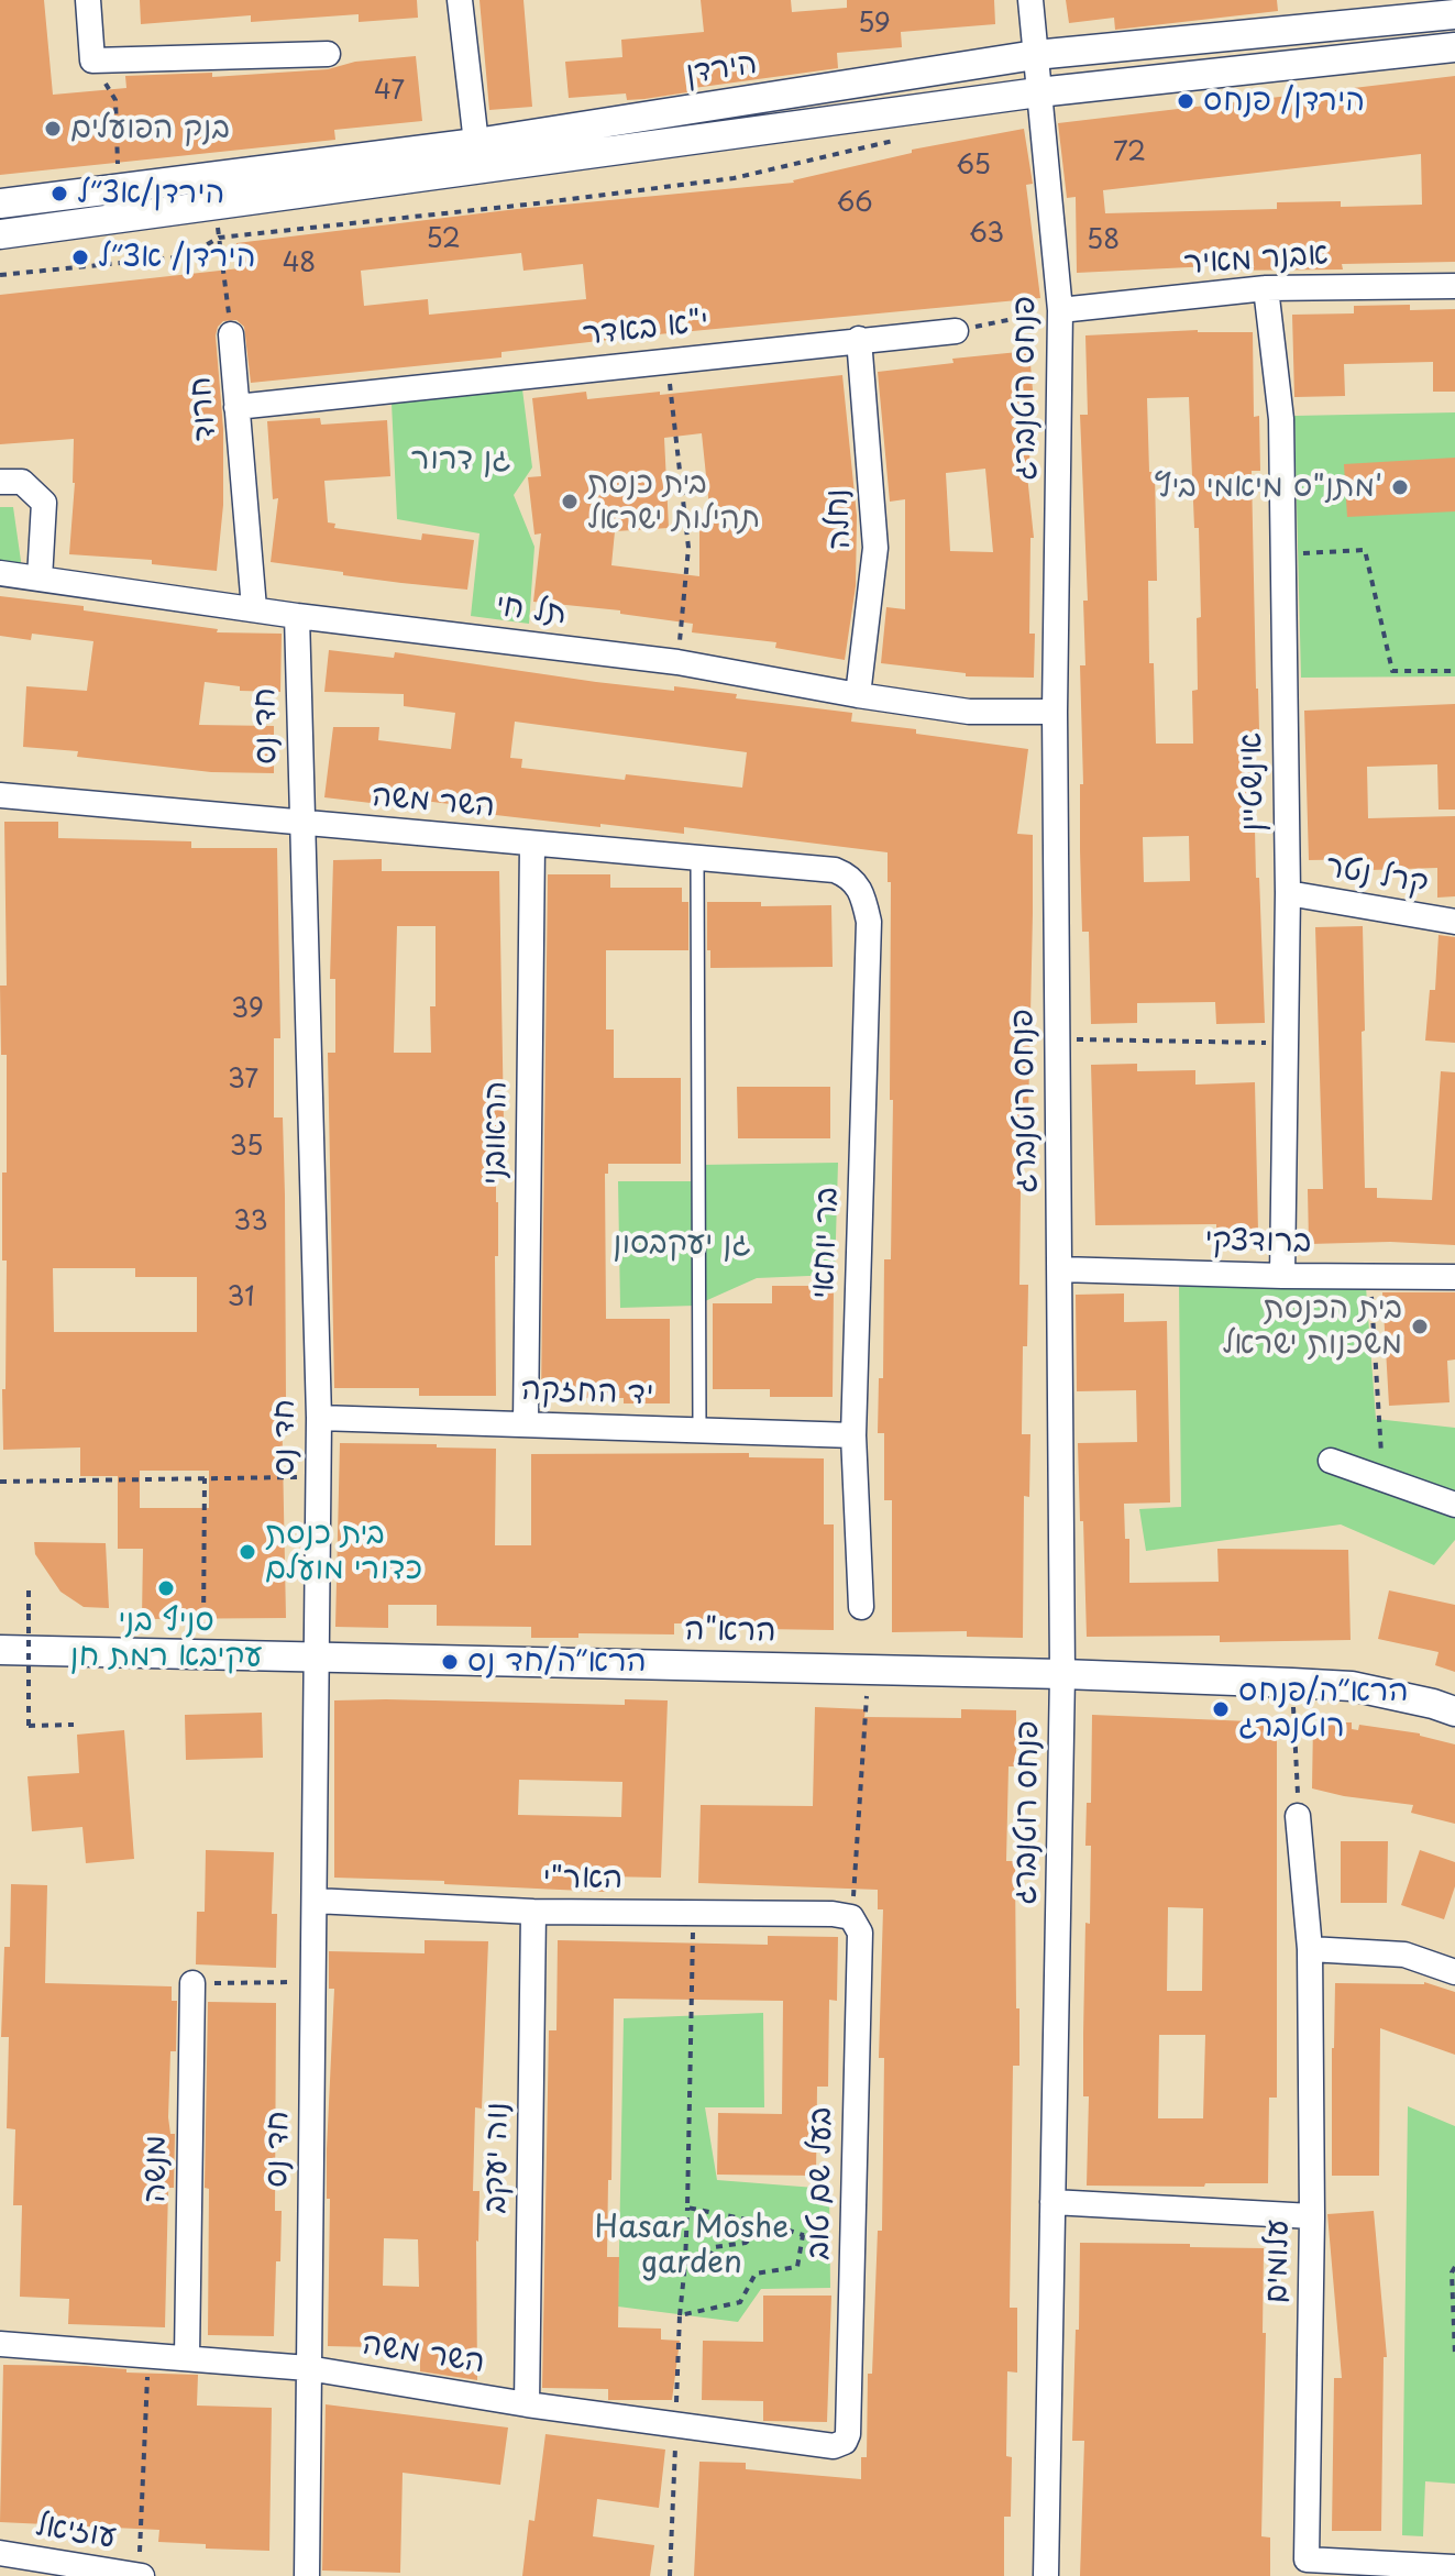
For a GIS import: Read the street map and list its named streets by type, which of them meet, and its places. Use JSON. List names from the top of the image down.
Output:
{
  "streets": {
    "street": [
      "הירדן",
      "אבנר מאיר",
      "י\"א באדר",
      "פנחס רוטנברג",
      "חרוד",
      "נחלה",
      "תל חי",
      "חד נס",
      "אינשטיין",
      "השר משה",
      "קרל נטר",
      "הראובני",
      "ברודצקי",
      "בר יוחאי",
      "יד החזקה",
      "הרא\"ה",
      "האר\"י",
      "נוה יעקב",
      "מנשה",
      "בעל שם טוב",
      "עלומים",
      "עוזיאל"
    ]
  },
  "crossings": [
    ["הירדן", "פנחס רוטנברג"],
    ["אבנר מאיר", "פנחס רוטנברג"],
    ["אבנר מאיר", "אינשטיין"],
    ["י\"א באדר", "חרוד"],
    ["י\"א באדר", "נחלה"],
    ["פנחס רוטנברג", "תל חי"],
    ["פנחס רוטנברג", "ברודצקי"],
    ["פנחס רוטנברג", "הרא\"ה"],
    ["חרוד", "תל חי"],
    ["נחלה", "תל חי"],
    ["תל חי", "חד נס"],
    ["חד נס", "השר משה"],
    ["חד נס", "יד החזקה"],
    ["חד נס", "הרא\"ה"],
    ["חד נס", "האר\"י"],
    ["אינשטיין", "קרל נטר"],
    ["אינשטיין", "ברודצקי"],
    ["השר משה", "הראובני"],
    ["השר משה", "בר יוחאי"],
    ["השר משה", "נוה יעקב"],
    ["השר משה", "מנשה"],
    ["השר משה", "בעל שם טוב"],
    ["הראובני", "יד החזקה"],
    ["בר יוחאי", "יד החזקה"],
    ["האר\"י", "נוה יעקב"],
    ["האר\"י", "בעל שם טוב"]
  ],
  "parks": ["גן דרור", "גן יעקבסון", "Hasar Moshe garden"],
  "places": [
    "הירדן/ פנחס",
    "בנק הפועלים",
    "הירדן/אצ״ל",
    "הירדן/ אצ״ל",
    "מתנ\"ס מיאמי ביץ'",
    "בית כנסת תהילות ישראל",
    "בית הכנסת משכנות ישראל",
    "בית כנסת כדורי מועלם",
    "סניף בני עקיבא רמת חן",
    "הרא״ה/חד נס",
    "הרא״ה/פנחס רוטנברג"
  ],
  "house_numbers": [
    "59",
    "47",
    "72",
    "65",
    "66",
    "63",
    "52",
    "58",
    "48",
    "39",
    "37",
    "35",
    "33",
    "31"
  ]
}
